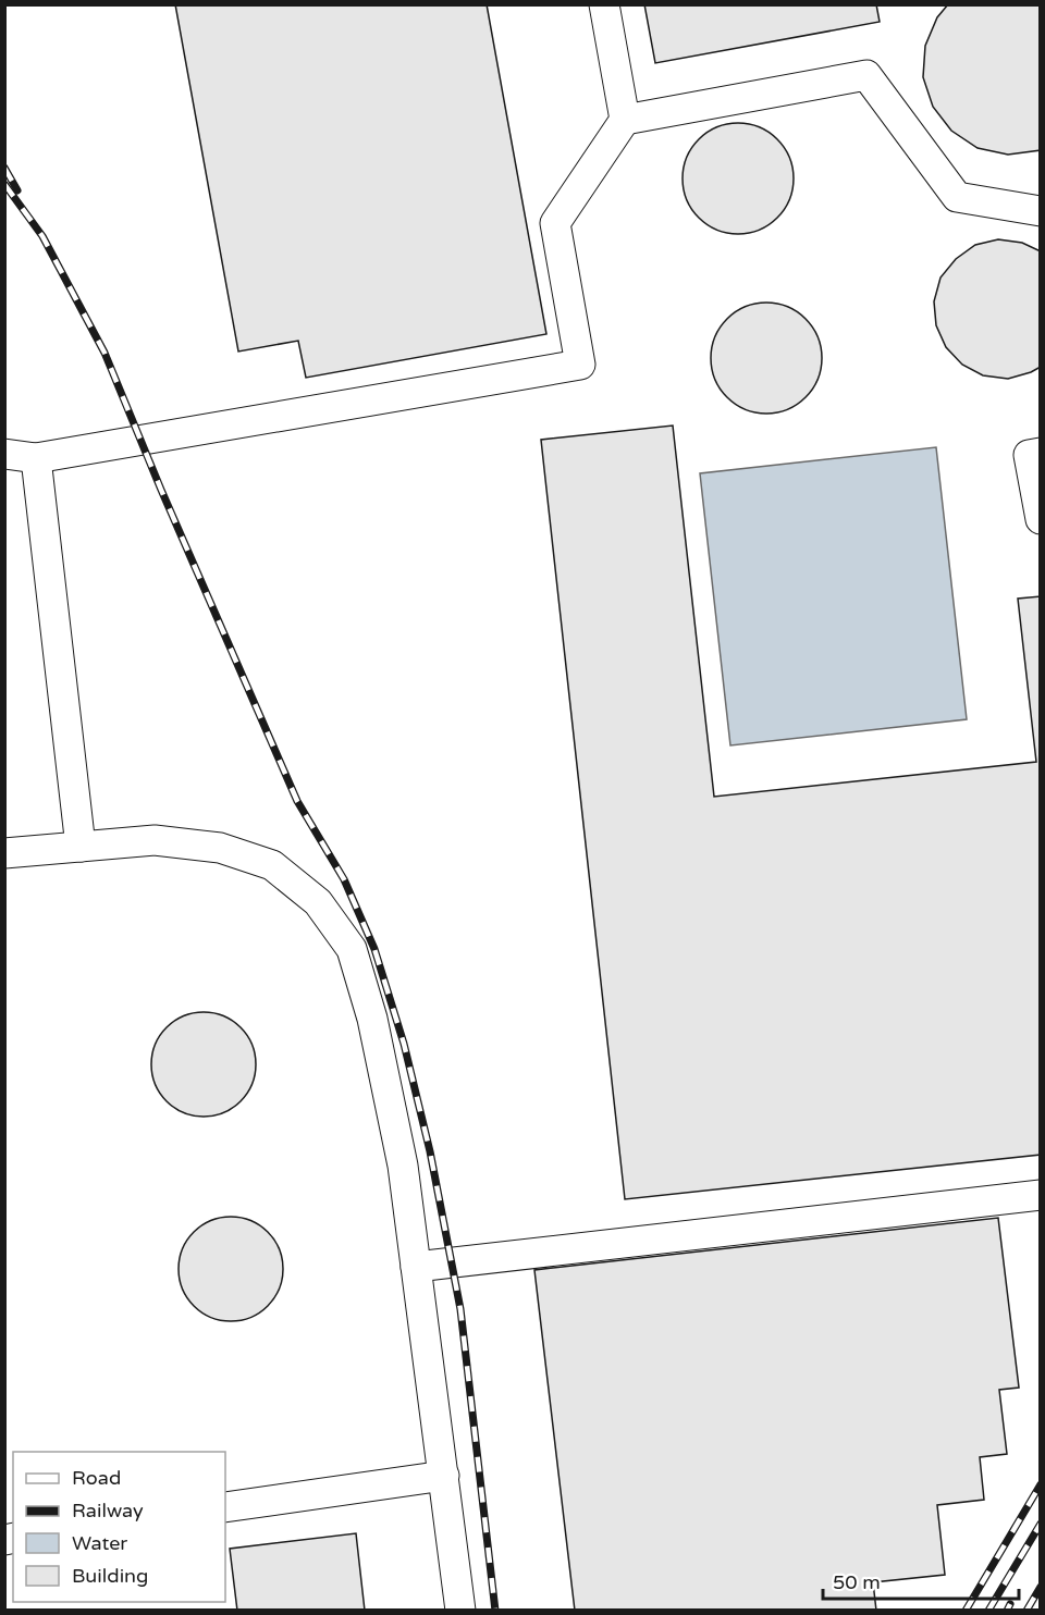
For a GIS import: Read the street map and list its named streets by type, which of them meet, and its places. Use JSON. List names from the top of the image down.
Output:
{
  "legend": [
    "Road",
    "Railway",
    "Water",
    "Building"
  ],
  "scale_bar": "50 m"
}
